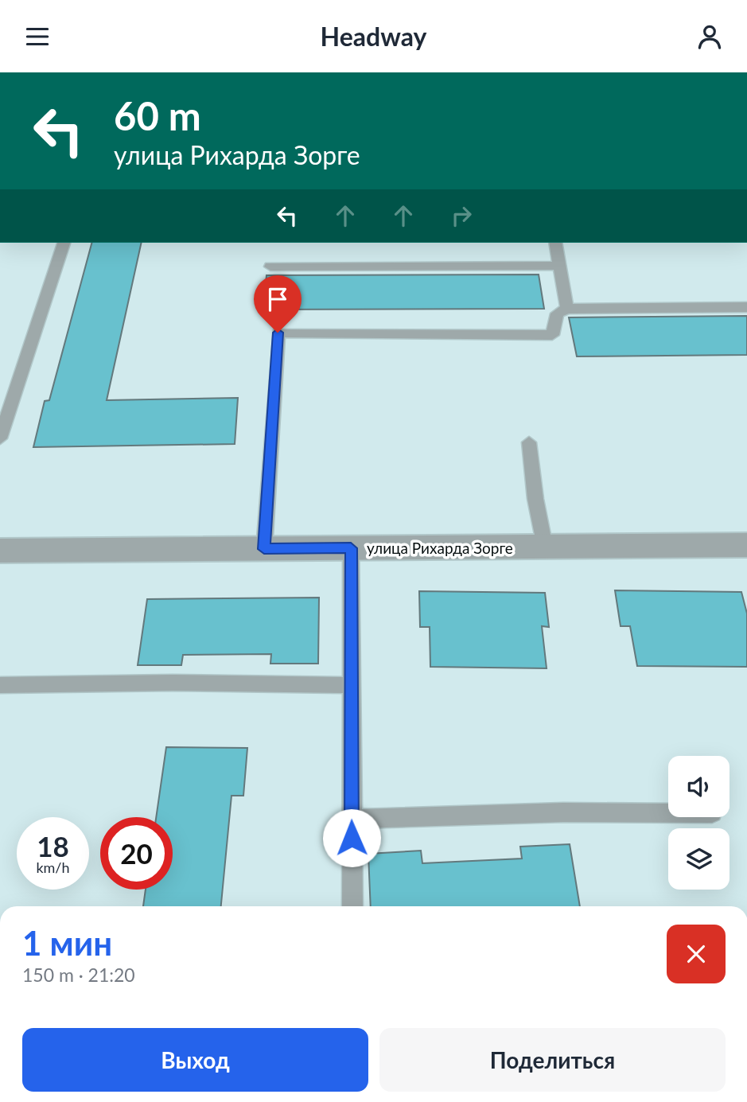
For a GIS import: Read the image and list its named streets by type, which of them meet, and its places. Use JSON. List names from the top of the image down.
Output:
{
  "streets": {
    "street": ["улица Рихарда Зорге"]
  },
  "page": {
    "header": "Headway",
    "turn": ["60 m", "улица Рихарда Зорге"],
    "speed": "18 km/h",
    "limit": "20",
    "heading": ["1 мин", "150 m · 21:20"],
    "buttons": ["Выход", "Поделиться"]
  }
}
